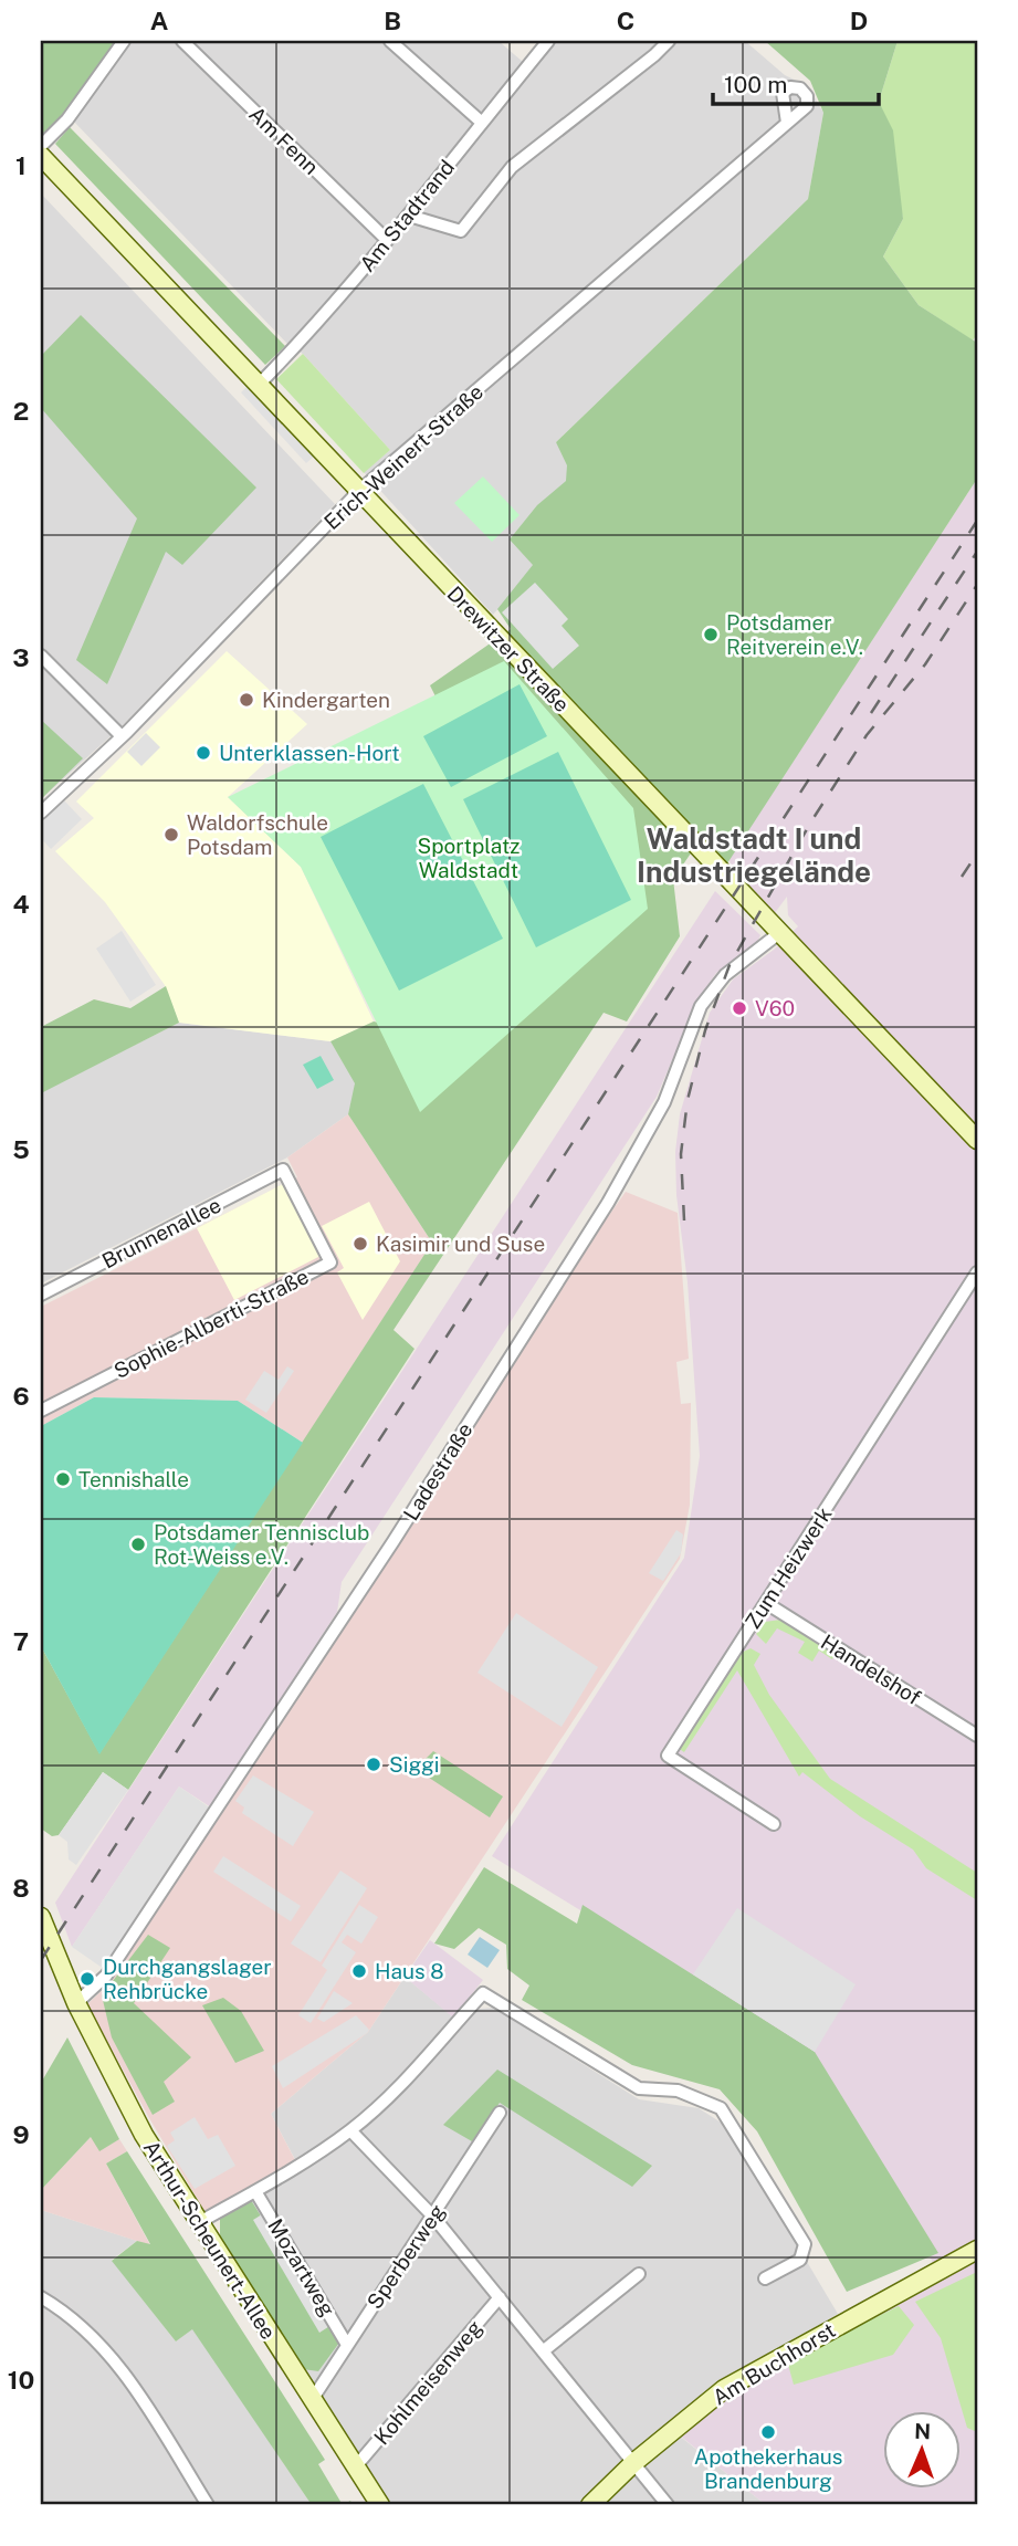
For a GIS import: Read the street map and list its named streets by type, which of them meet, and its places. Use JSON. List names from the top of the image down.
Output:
{
  "streets": {
    "street": [
      "Am Fenn",
      "Am Stadtrand",
      "Erich-Weinert-Straße",
      "Drewitzer Straße",
      "Brunnenallee",
      "Sophie-Alberti-Straße",
      "Ladestraße",
      "Zum Heizwerk",
      "Handelshof",
      "Arthur-Scheunert-Allee",
      "Sperberweg",
      "Mozartweg",
      "Am Buchhorst",
      "Kohlmeisenweg"
    ]
  },
  "crossings": [
    ["Am Fenn", "Am Stadtrand"],
    ["Am Stadtrand", "Drewitzer Straße"],
    ["Erich-Weinert-Straße", "Drewitzer Straße"],
    ["Drewitzer Straße", "Ladestraße"],
    ["Brunnenallee", "Sophie-Alberti-Straße"],
    ["Ladestraße", "Arthur-Scheunert-Allee"],
    ["Zum Heizwerk", "Handelshof"],
    ["Arthur-Scheunert-Allee", "Sperberweg"],
    ["Arthur-Scheunert-Allee", "Kohlmeisenweg"],
    ["Sperberweg", "Mozartweg"]
  ],
  "districts": ["Waldstadt I und Industriegelände"],
  "parks": ["Sportplatz Waldstadt"],
  "places": [
    "Potsdamer Reitverein e.V.",
    "Kindergarten",
    "Unterklassen-Hort",
    "Waldorfschule Potsdam",
    "V60",
    "Kasimir und Suse",
    "Tennishalle",
    "Potsdamer Tennisclub Rot-Weiss e.V.",
    "Siggi",
    "Haus 8",
    "Durchgangslager Rehbrücke",
    "Apothekerhaus Brandenburg"
  ],
  "scale_bar": "100 m",
  "north": "top",
  "grid": {
    "columns": [
      "A",
      "B",
      "C",
      "D"
    ],
    "rows": [
      "1",
      "2",
      "3",
      "4",
      "5",
      "6",
      "7",
      "8",
      "9",
      "10"
    ]
  }
}
